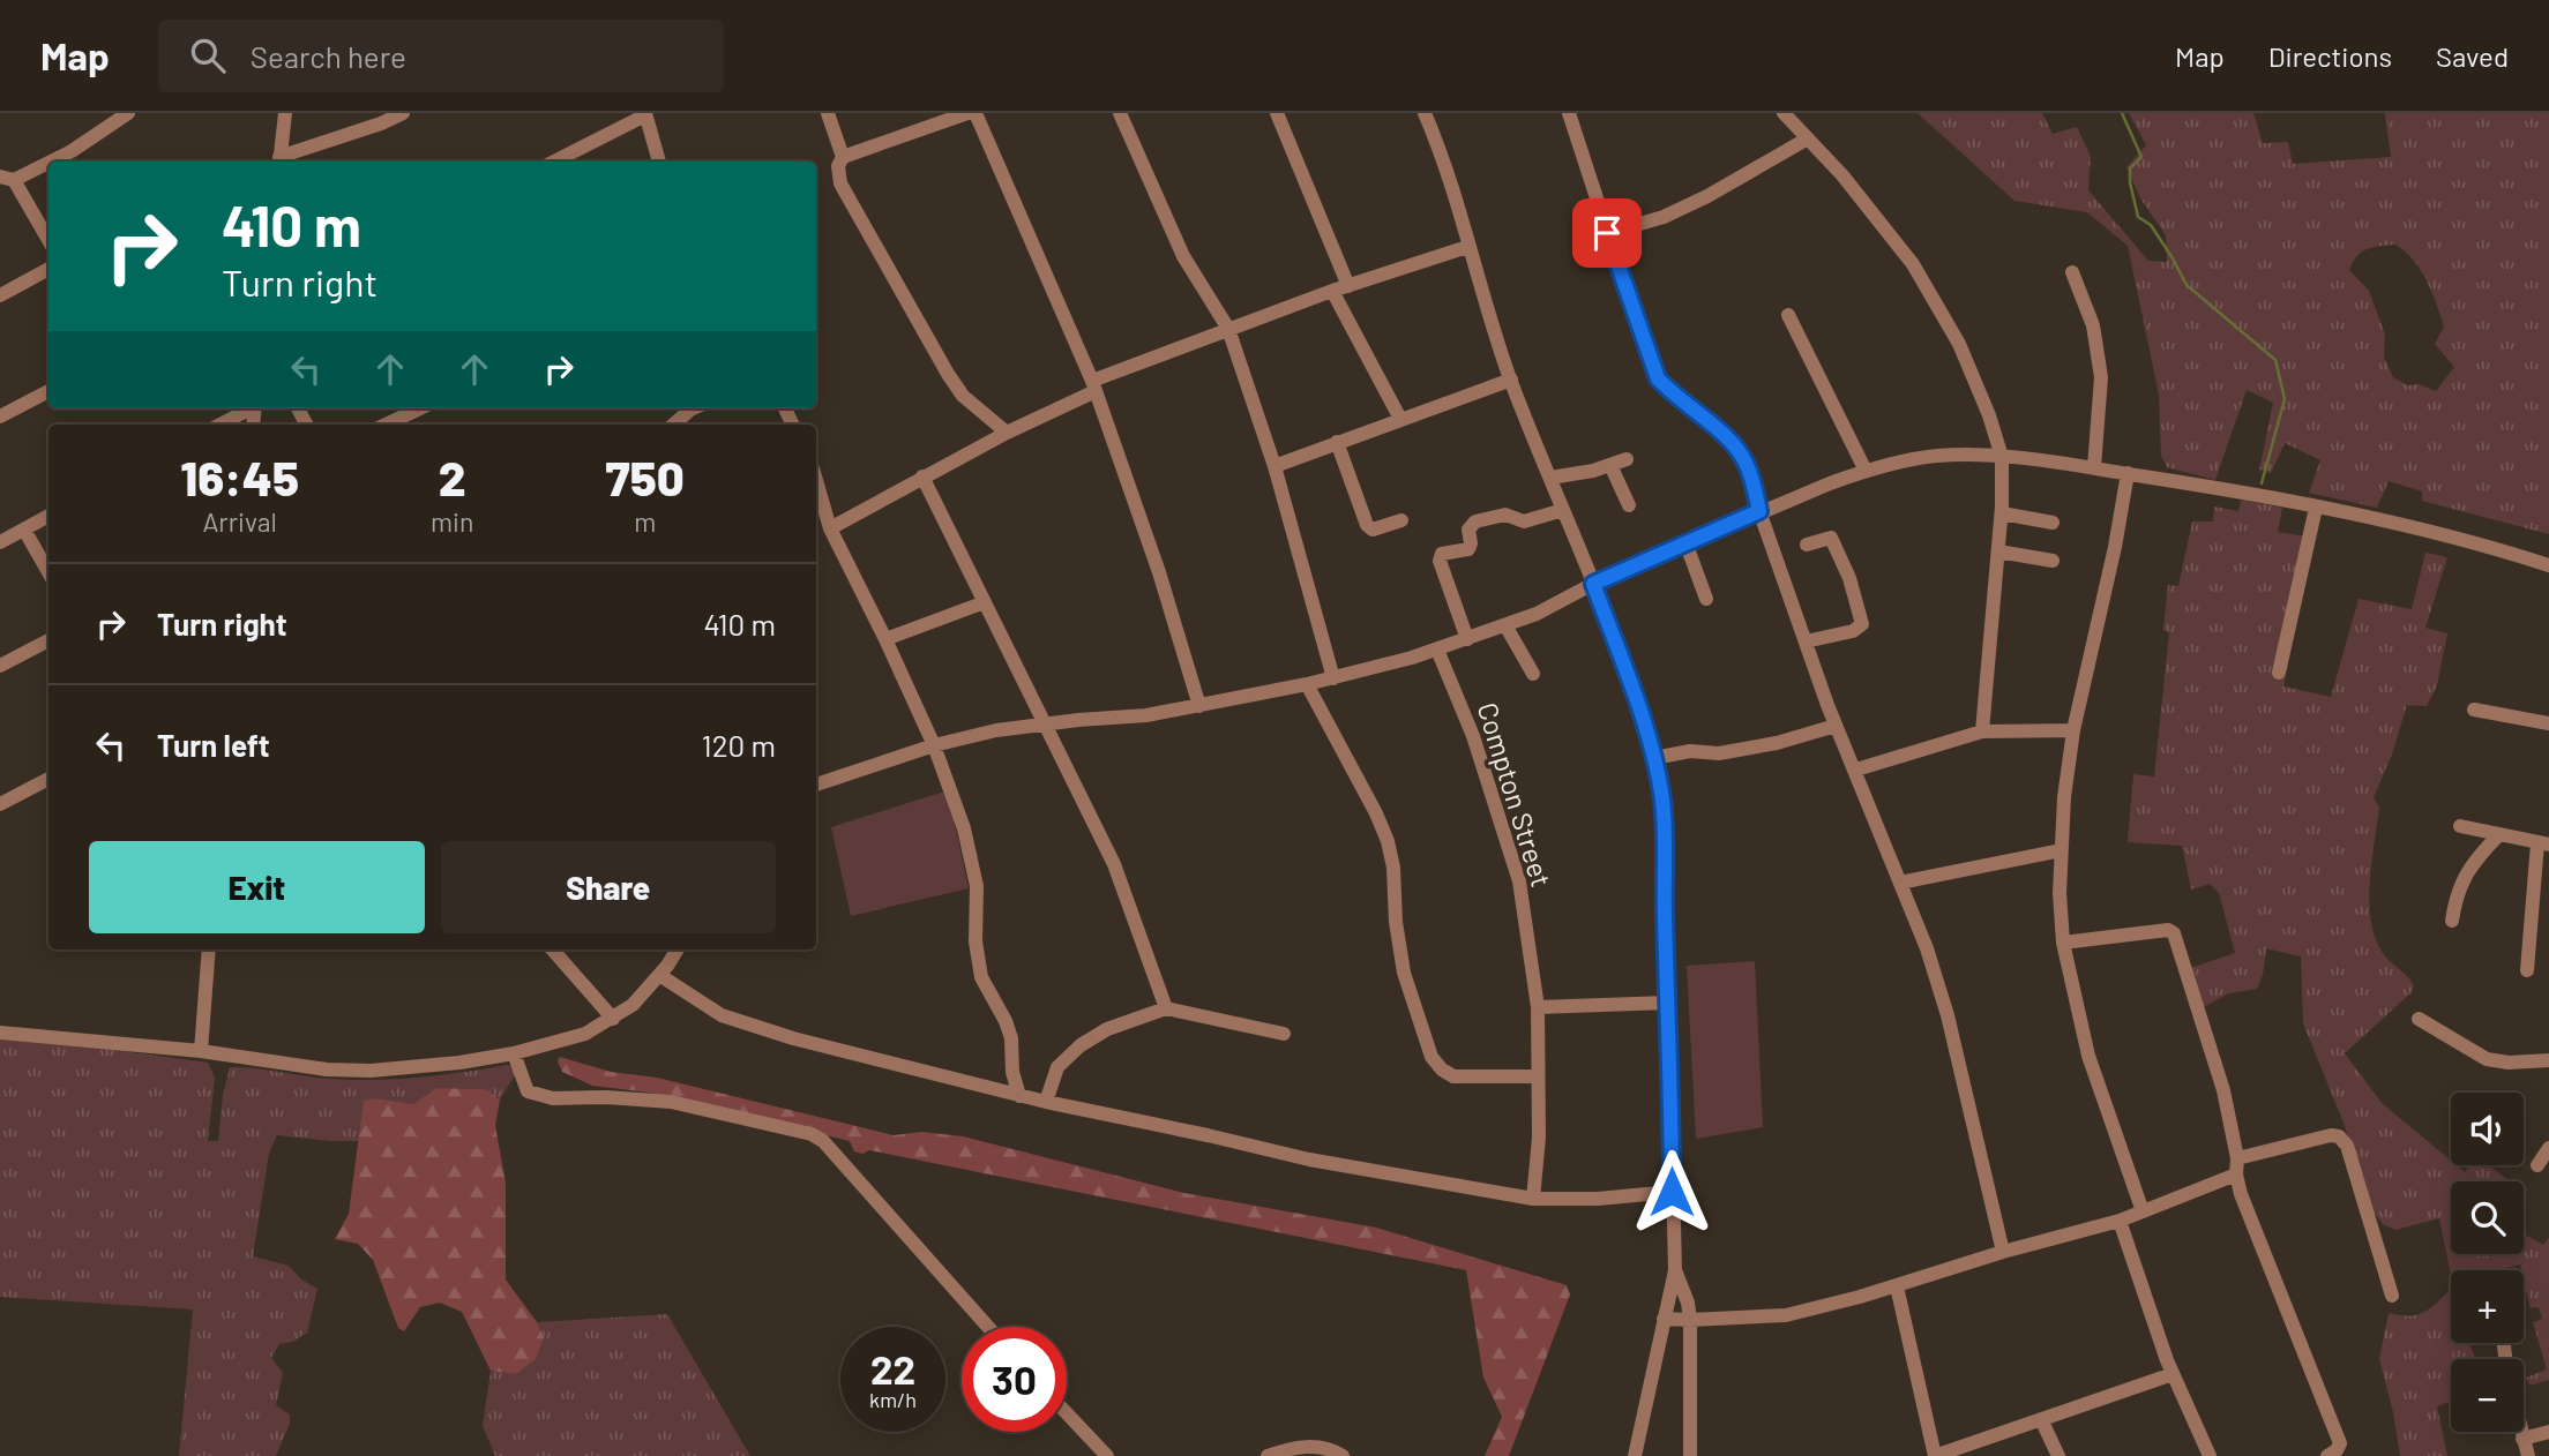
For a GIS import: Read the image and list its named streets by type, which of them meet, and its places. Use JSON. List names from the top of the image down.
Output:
{
  "streets": {
    "street": ["Compton Street"]
  },
  "page": {
    "header": "Map",
    "search": "Search here",
    "nav": ["Map", "Directions", "Saved"],
    "turn": ["410 m", "Turn right"],
    "eta": [
      "16:45",
      "Arrival",
      "2",
      "min",
      "750",
      "m"
    ],
    "list": [
      {
        "name": "Turn right",
        "value": "410 m"
      },
      {
        "name": "Turn left",
        "value": "120 m"
      }
    ],
    "buttons": ["Exit", "Share"],
    "map_buttons": ["+", "−"],
    "speed": "22 km/h",
    "limit": "30"
  }
}
